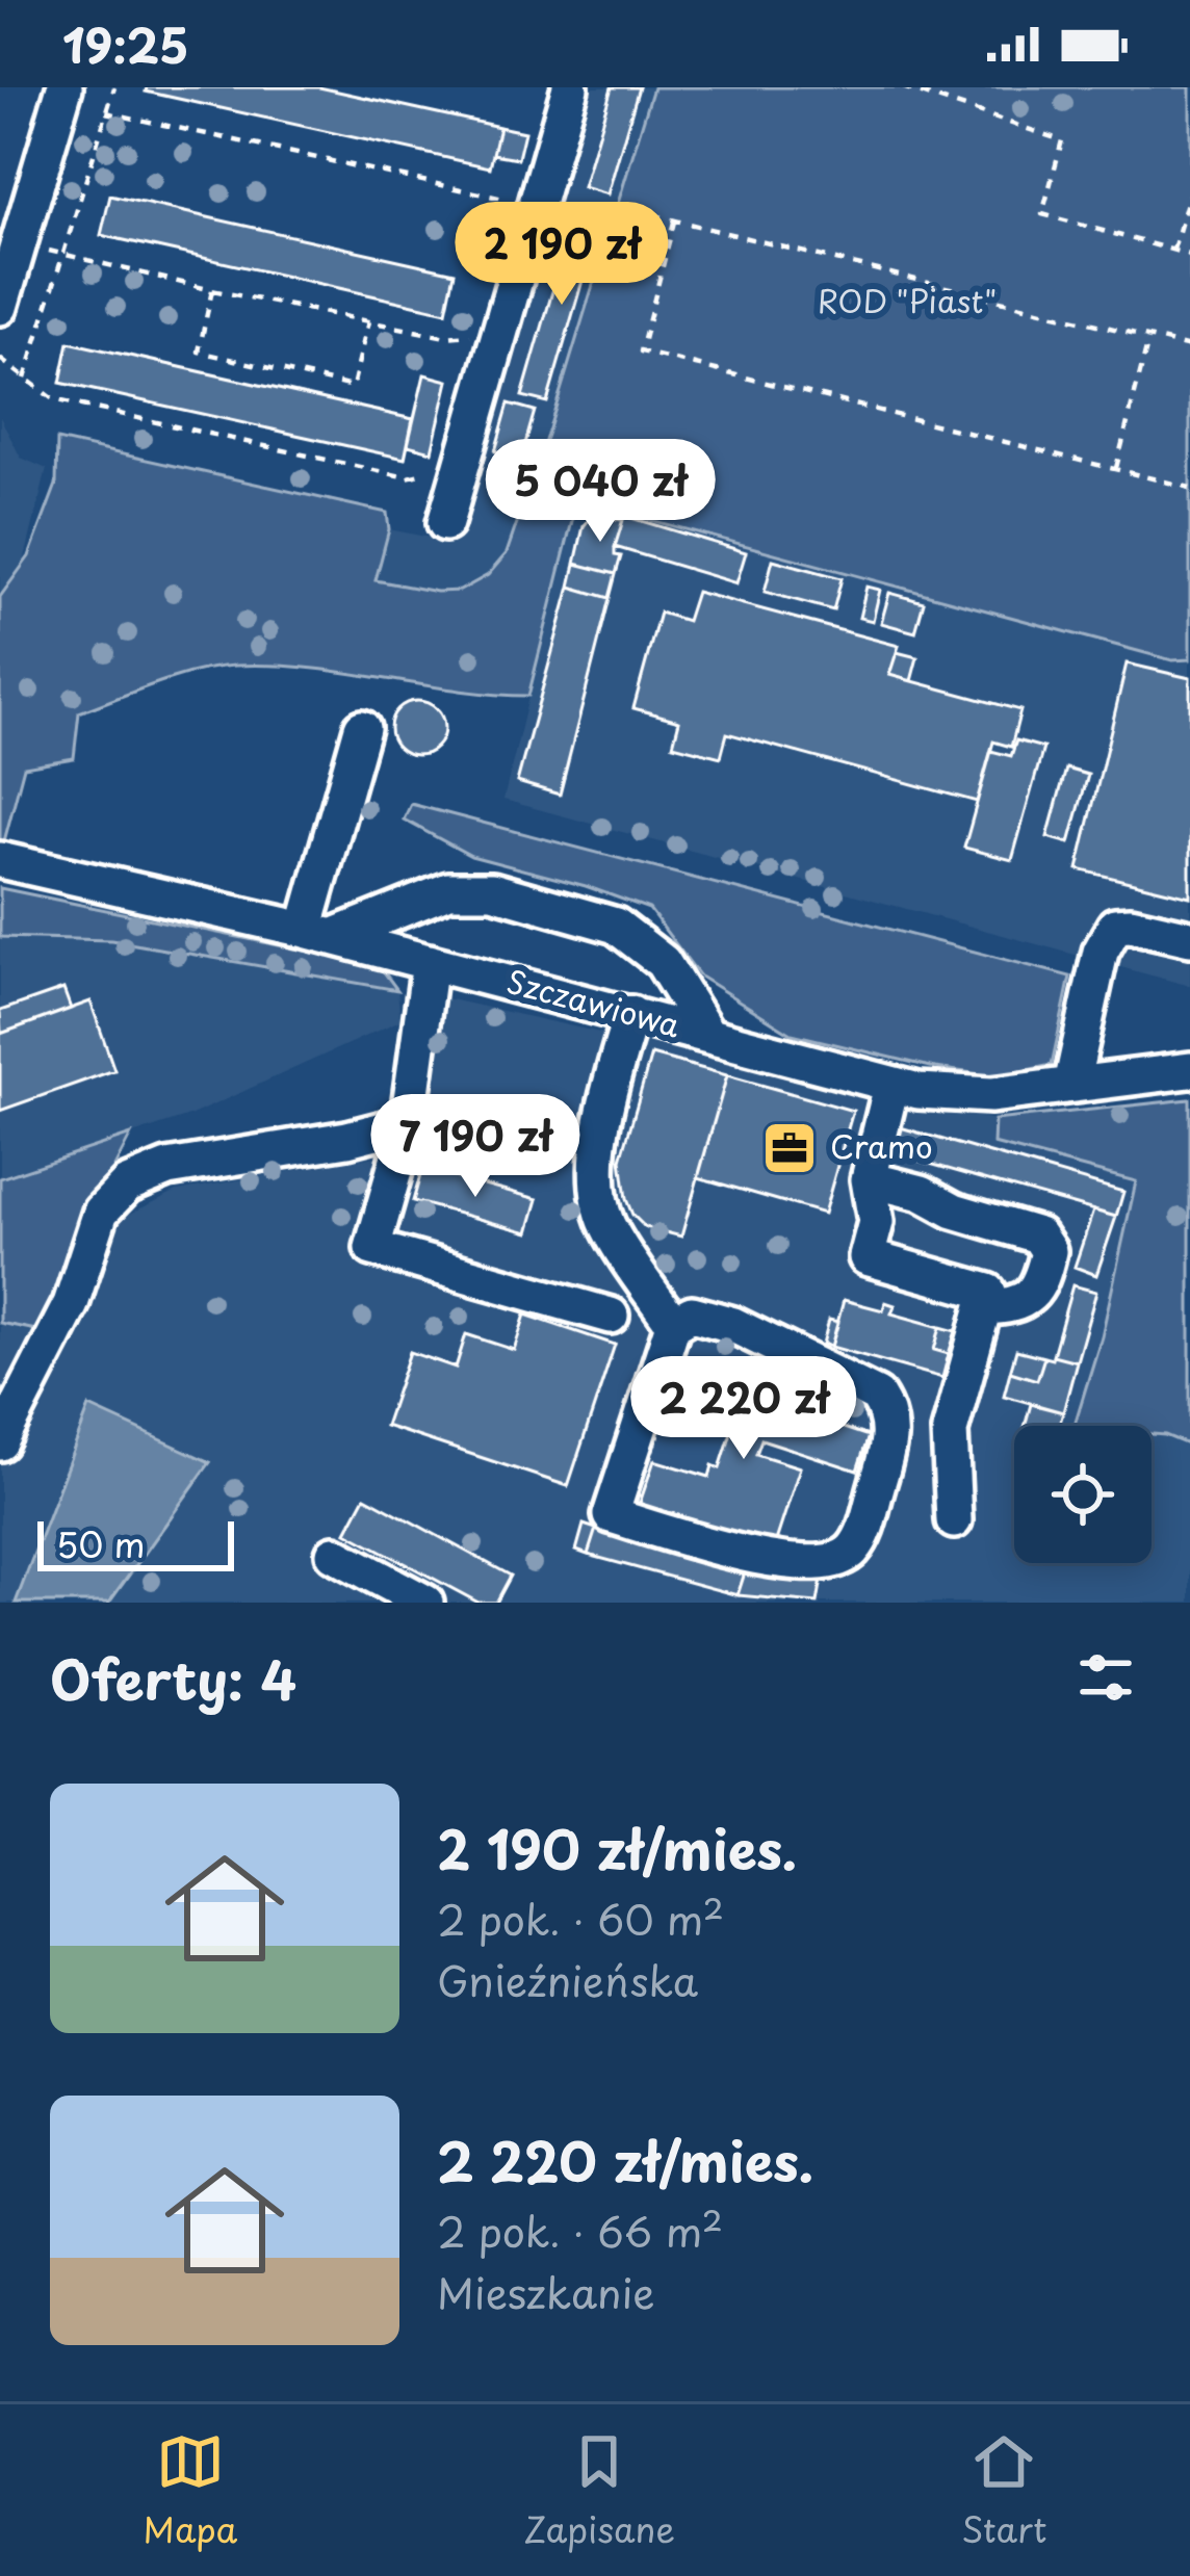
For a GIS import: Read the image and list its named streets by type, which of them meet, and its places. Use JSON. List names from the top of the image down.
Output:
{
  "streets": {
    "street": ["Szczawiowa"]
  },
  "parks": ["ROD \"Piast\""],
  "places": {
    "office": ["Cramo"]
  },
  "scale_bar": "50 m",
  "page": {
    "status": "19:25",
    "price": [
      "2 190 zł",
      "5 040 zł",
      "7 190 zł",
      "2 220 zł"
    ],
    "scale": "50 m",
    "heading": "Oferty: 4",
    "list": [
      {
        "name": "2 190 zł/mies.",
        "note": "2 pok. · 60 m² · Gnieźnieńska"
      },
      {
        "name": "2 220 zł/mies.",
        "note": "2 pok. · 66 m² · Mieszkanie"
      }
    ],
    "tabs": ["Mapa", "Zapisane", "Start"]
  }
}
